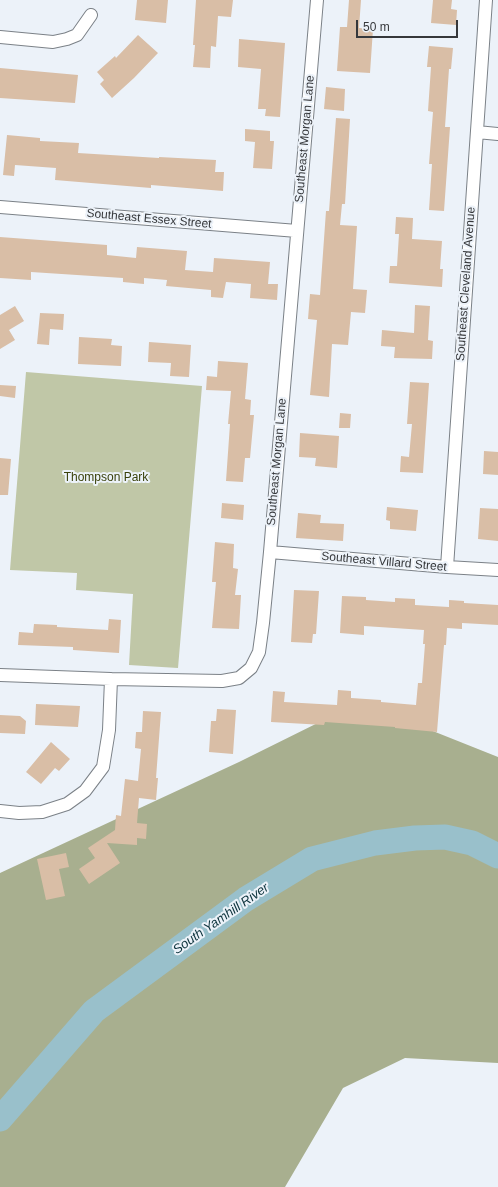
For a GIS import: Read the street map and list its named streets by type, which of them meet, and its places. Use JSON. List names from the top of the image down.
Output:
{
  "streets": {
    "street": [
      "Southeast Morgan Lane",
      "Southeast Essex Street",
      "Southeast Cleveland Avenue",
      "Southeast Villard Street"
    ]
  },
  "crossings": [
    ["Southeast Morgan Lane", "Southeast Essex Street"],
    ["Southeast Morgan Lane", "Southeast Villard Street"],
    ["Southeast Cleveland Avenue", "Southeast Villard Street"]
  ],
  "water": ["South Yamhill River"],
  "parks": ["Thompson Park"],
  "scale_bar": "50 m"
}
